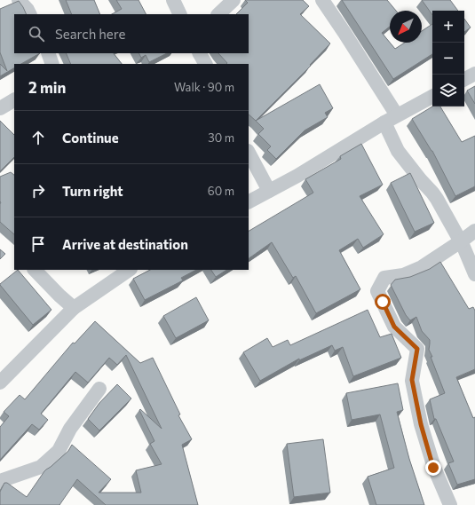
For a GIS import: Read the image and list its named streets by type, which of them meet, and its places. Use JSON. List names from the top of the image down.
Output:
{
  "north": "bottom left",
  "page": {
    "map_buttons": ["+", "−"],
    "search": "Search here",
    "heading": ["2 min", "Walk · 90 m"],
    "list": [
      ["Continue", "30 m"],
      ["Turn right", "60 m"],
      "Arrive at destination"
    ]
  }
}
